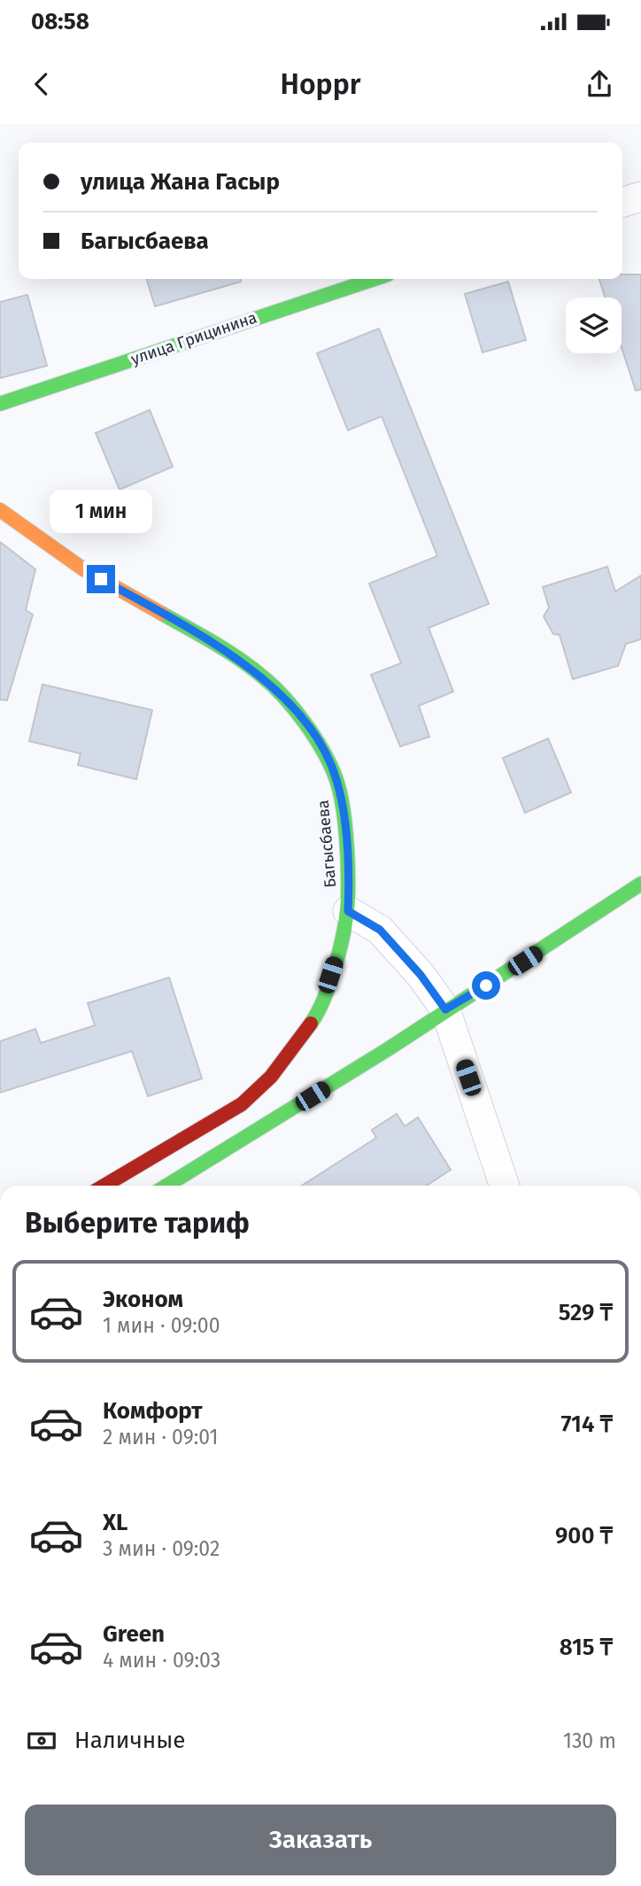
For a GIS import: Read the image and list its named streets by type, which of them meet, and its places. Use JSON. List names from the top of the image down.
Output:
{
  "streets": {
    "street": ["улица Грицинина", "Багысбаева"]
  },
  "page": {
    "status": "08:58",
    "header": "Hoppr",
    "banner": ["улица Жана Гасыр", "Багысбаева"],
    "bubble": "1 мин",
    "heading": "Выберите тариф",
    "list": [
      {
        "name": "Эконом",
        "note": "1 мин · 09:00",
        "value": "529 ₸"
      },
      {
        "name": "Комфорт",
        "note": "2 мин · 09:01",
        "value": "714 ₸"
      },
      {
        "name": "XL",
        "note": "3 мин · 09:02",
        "value": "900 ₸"
      },
      {
        "name": "Green",
        "note": "4 мин · 09:03",
        "value": "815 ₸"
      }
    ],
    "pay": ["Наличные", "130 m"],
    "buttons": "Заказать"
  }
}
